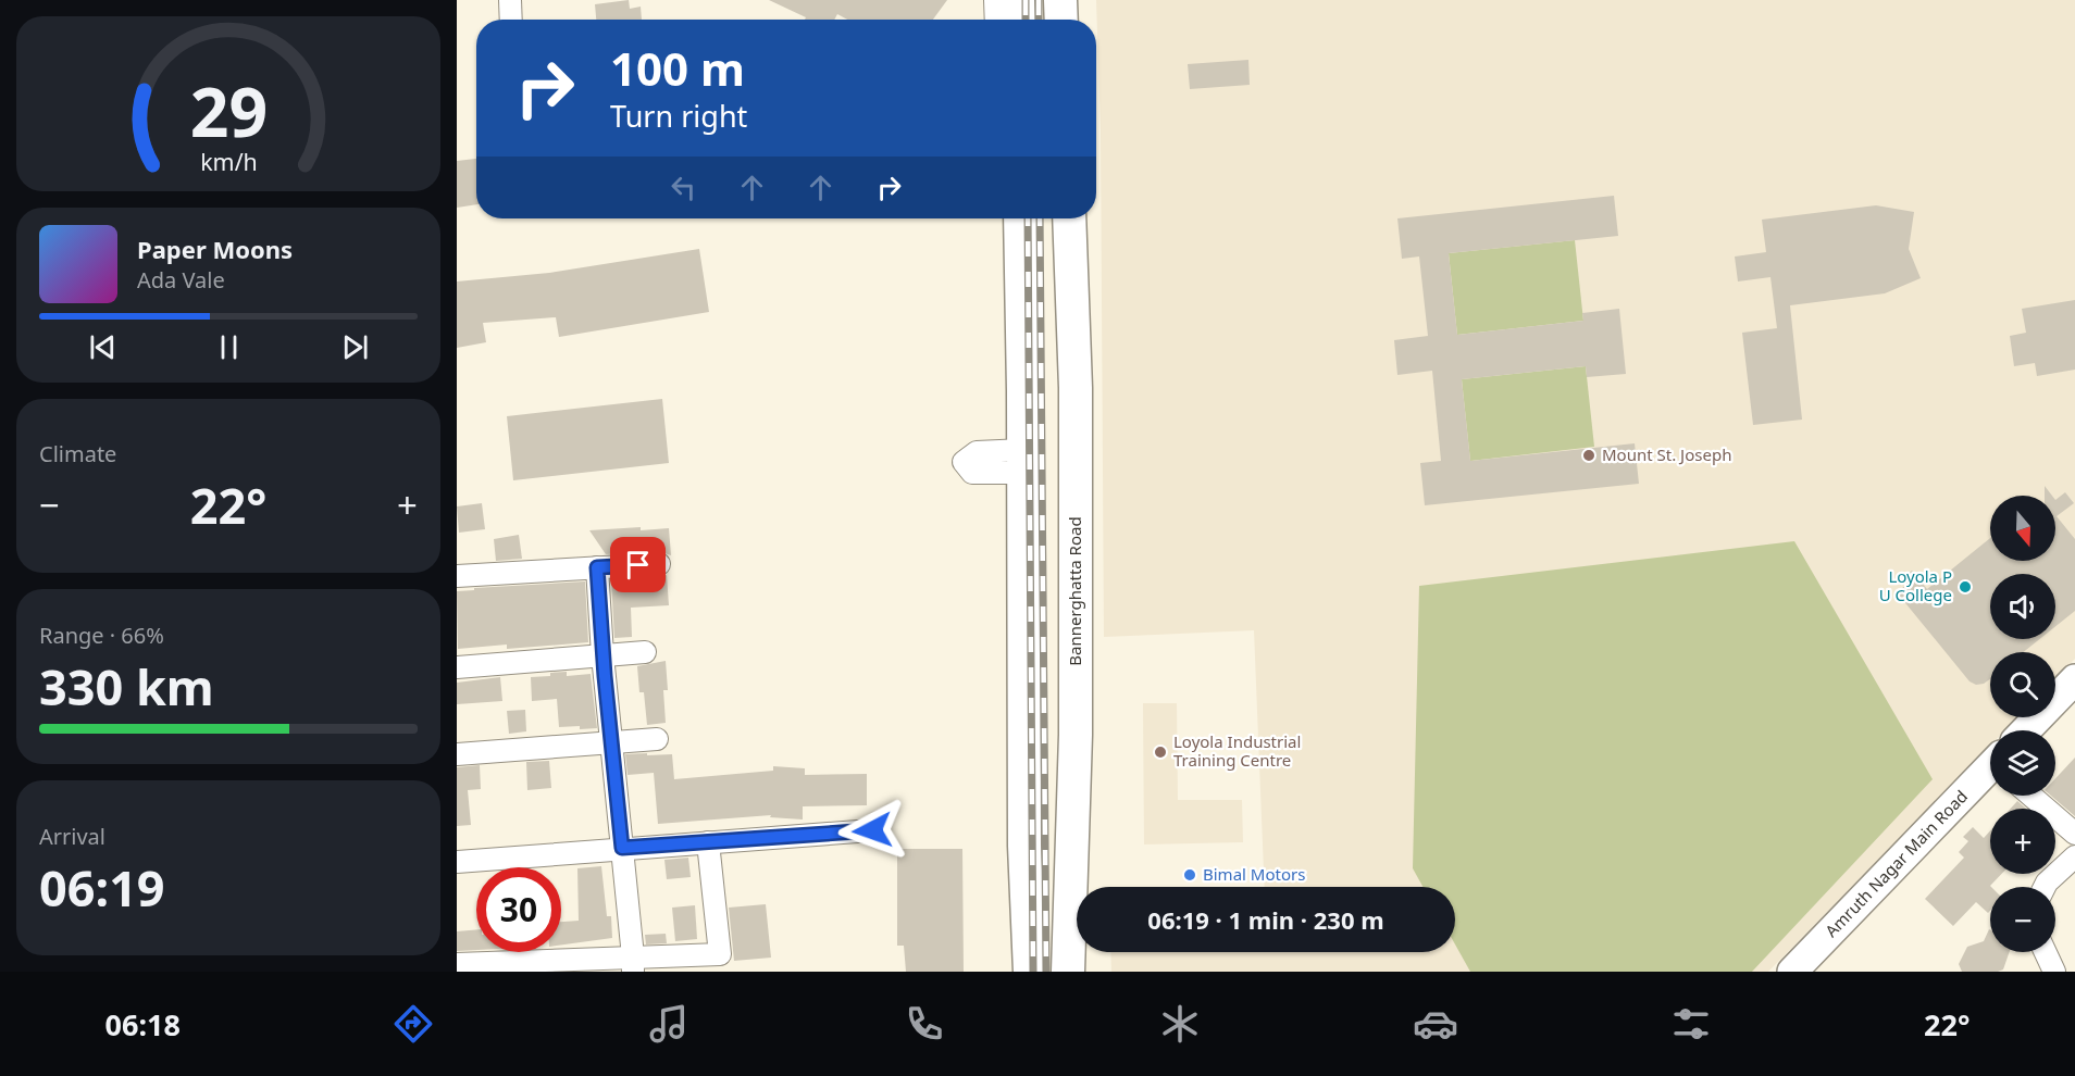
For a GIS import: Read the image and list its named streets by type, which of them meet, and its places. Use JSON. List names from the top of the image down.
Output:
{
  "streets": {
    "main road": ["Bannerghatta Road", "Amruth Nagar Main Road"]
  },
  "places": [
    "Mount St. Joseph",
    "Loyola P U College",
    "Loyola Industrial Training Centre",
    "Bimal Motors"
  ],
  "north": "bottom",
  "page": {
    "turn": ["100 m", "Turn right"],
    "song": ["Paper Moons", "Ada Vale"],
    "tile": [
      "Climate",
      ["Range · 66%", "330 km"],
      ["Arrival", "06:19"]
    ],
    "heat": ["−", "22°", "+"],
    "map_buttons": ["+", "−"],
    "limit": "30",
    "trip": "06:19 · 1 min · 230 m",
    "tabs": ["06:18", "22°"],
    "gauge": ["29", "km/h"]
  }
}
